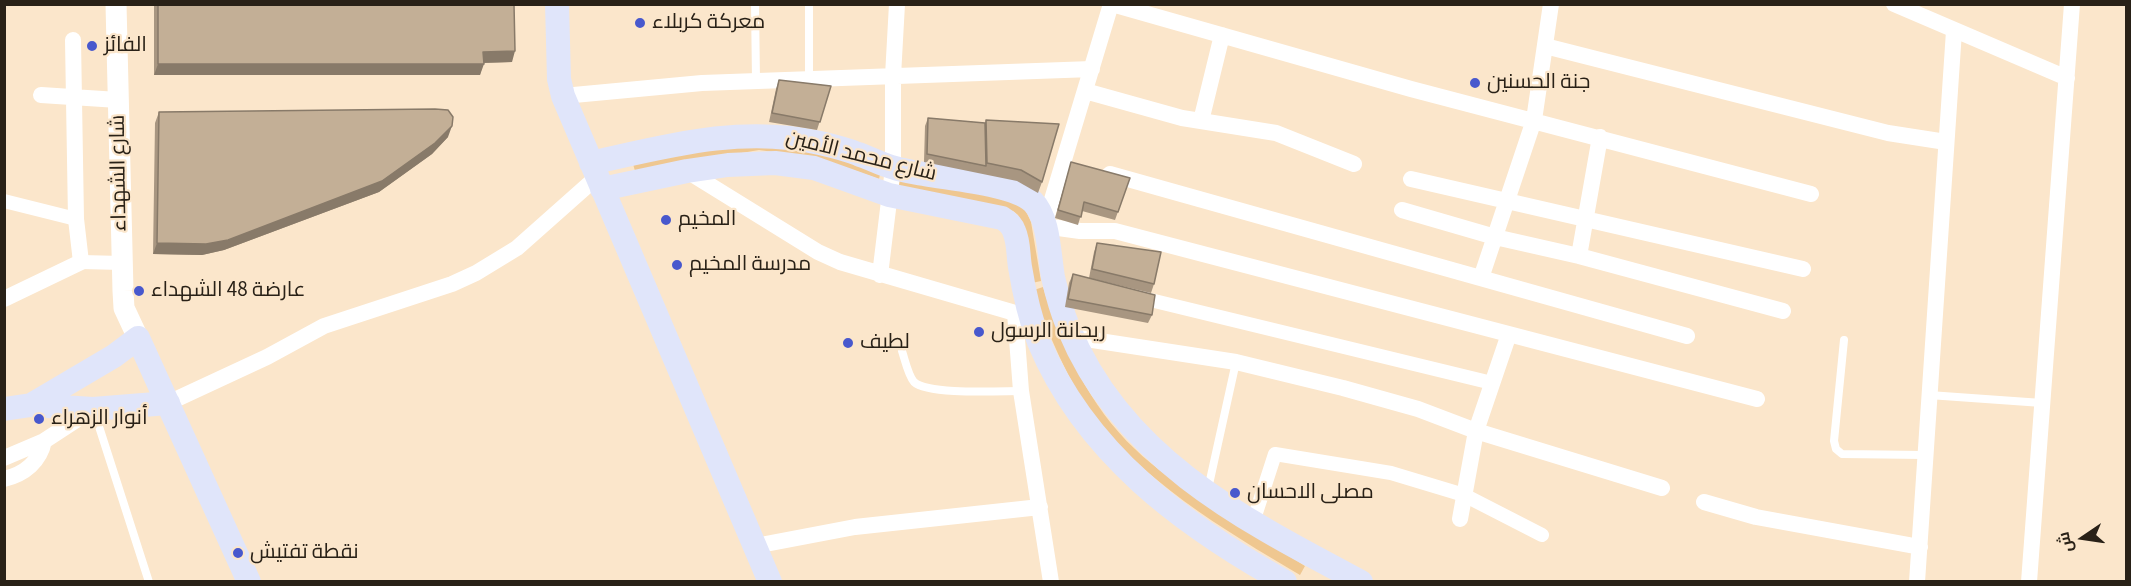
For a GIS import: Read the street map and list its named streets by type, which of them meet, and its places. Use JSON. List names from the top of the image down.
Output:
{
  "streets": {
    "main road": ["شارع محمد الأمين"],
    "street": ["شارع الشهداء"]
  },
  "places": [
    "معركة كربلاء",
    "الفائز",
    "جنة الحسنين",
    "المخيم",
    "مدرسة المخيم",
    "عارضة 48 الشهداء",
    "ريحانة الرسول",
    "لطيف",
    "أنوار الزهراء",
    "مصلى الاحسان",
    "نقطة تفتيش"
  ],
  "north": "left"
}
